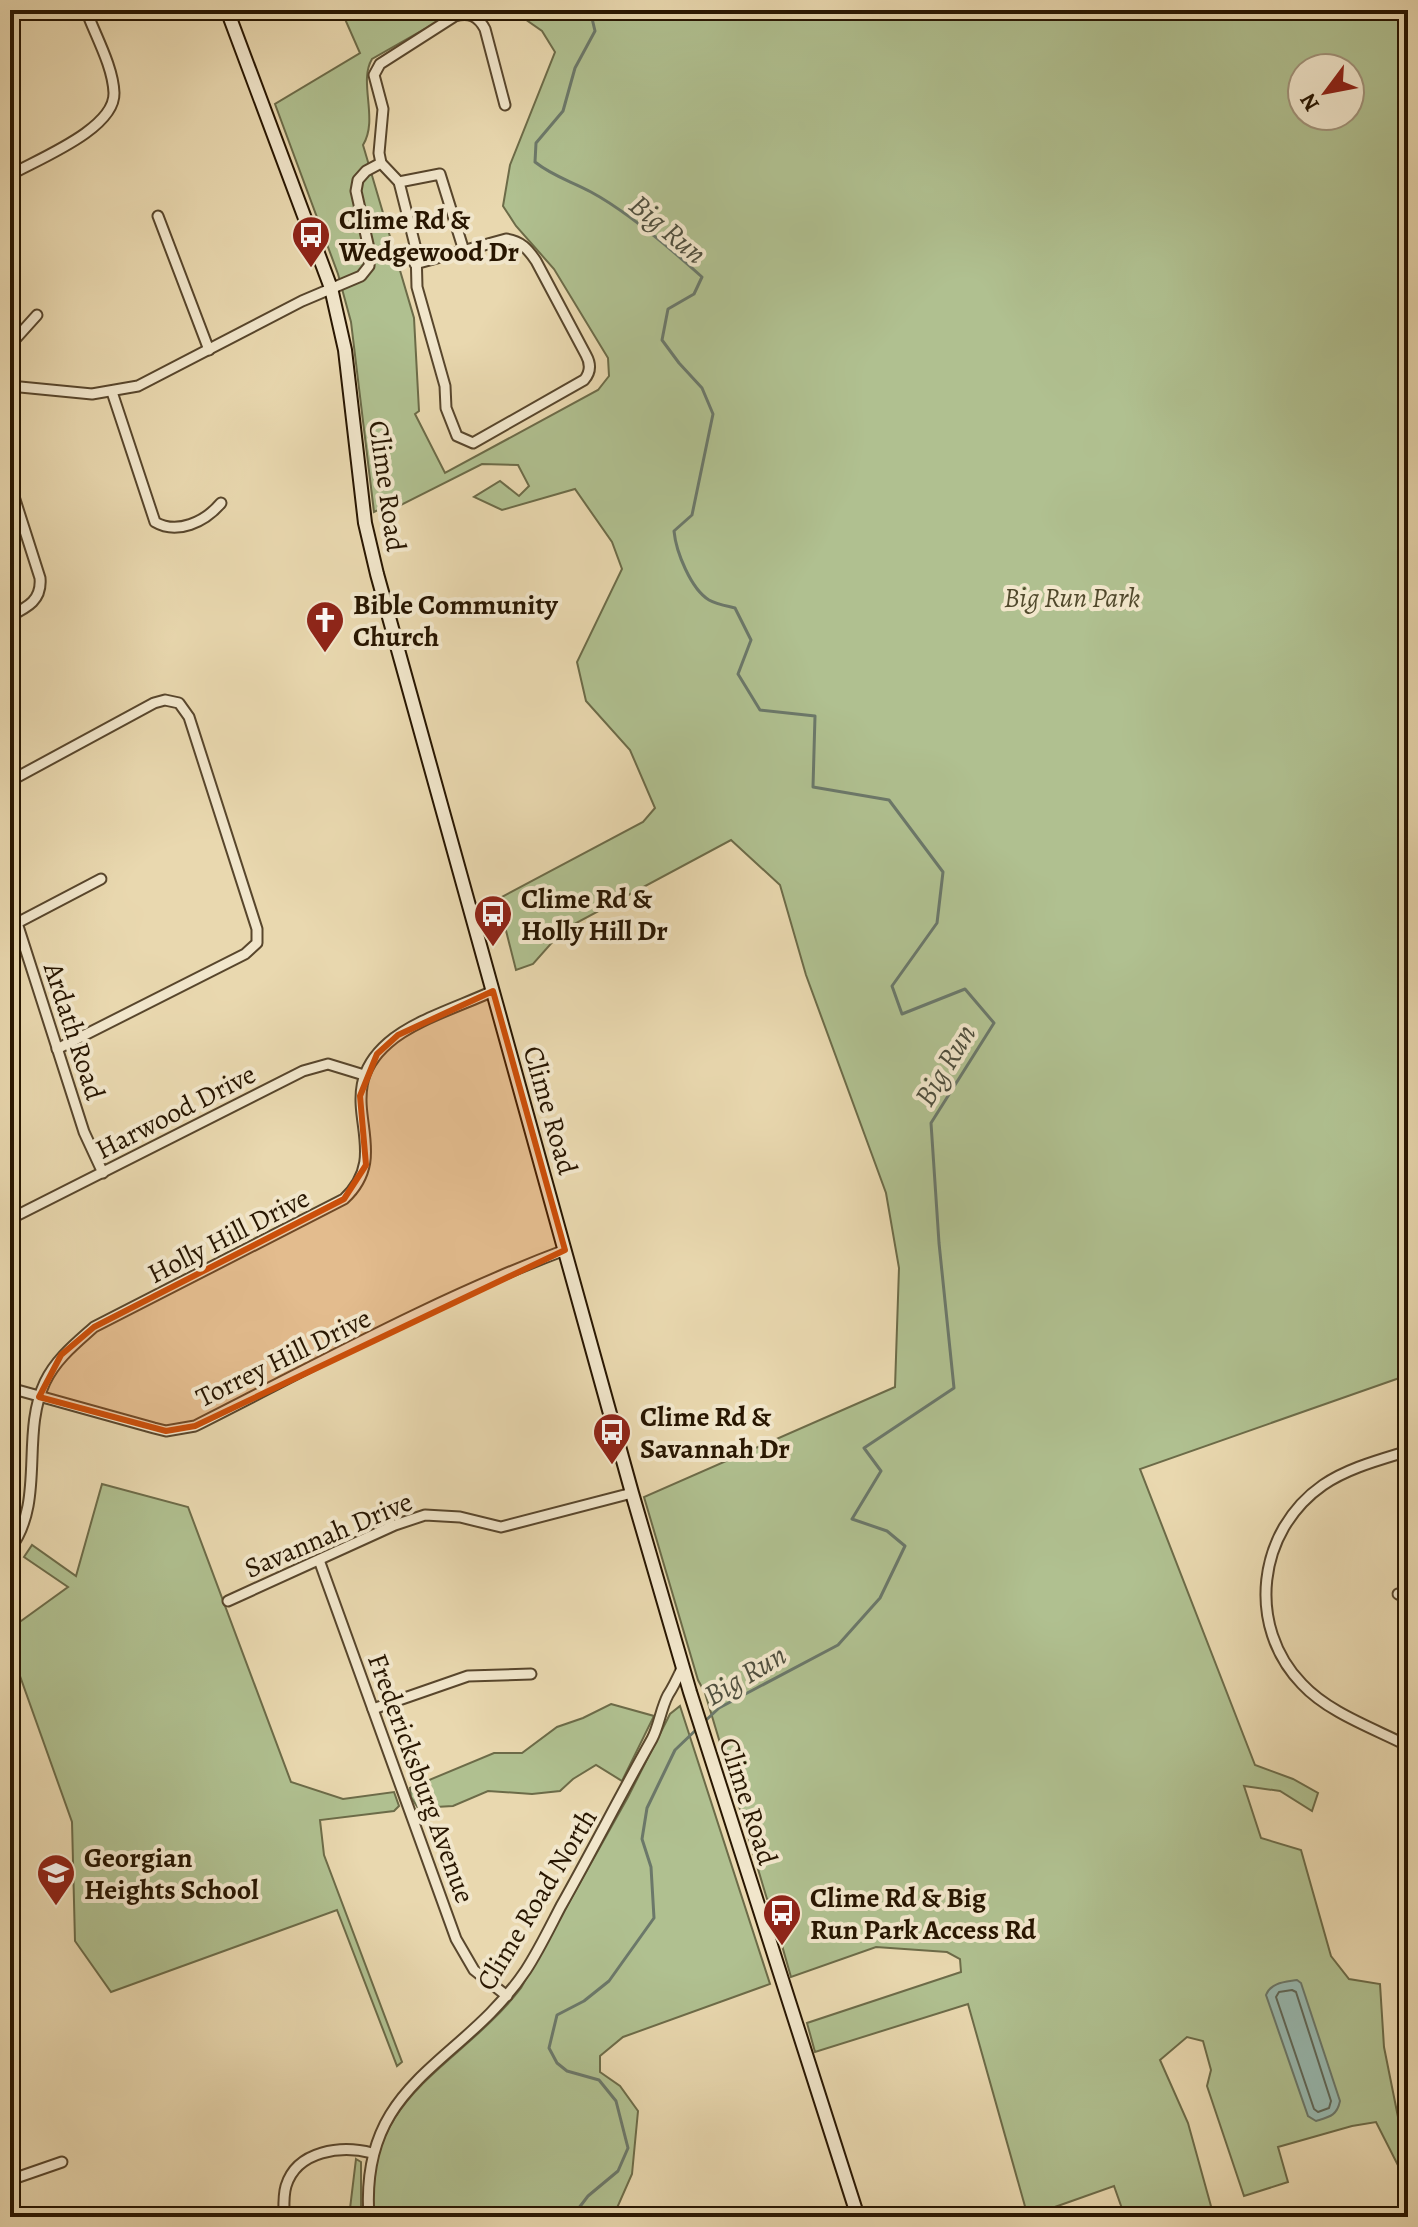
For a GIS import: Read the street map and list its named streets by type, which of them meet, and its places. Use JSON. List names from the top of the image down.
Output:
{
  "streets": {
    "main road": ["Clime Road"],
    "street": [
      "Ardath Road",
      "Harwood Drive",
      "Holly Hill Drive",
      "Torrey Hill Drive",
      "Savannah Drive",
      "Fredericksburg Avenue",
      "Clime Road North"
    ]
  },
  "crossings": [
    ["Clime Road", "Torrey Hill Drive"],
    ["Clime Road", "Savannah Drive"],
    ["Clime Road", "Clime Road North"],
    ["Ardath Road", "Harwood Drive"],
    ["Harwood Drive", "Holly Hill Drive"],
    ["Holly Hill Drive", "Torrey Hill Drive"],
    ["Savannah Drive", "Fredericksburg Avenue"],
    ["Fredericksburg Avenue", "Clime Road North"]
  ],
  "water": ["Big Run"],
  "parks": ["Big Run Park"],
  "places": {
    "bus stop": [
      "Clime Rd & Wedgewood Dr",
      "Clime Rd & Holly Hill Dr",
      "Clime Rd & Savannah Dr",
      "Clime Rd & Big Run Park Access Rd"
    ],
    "church": ["Bible Community Church"],
    "school or university": ["Georgian Heights School"]
  },
  "north": "bottom left"
}
